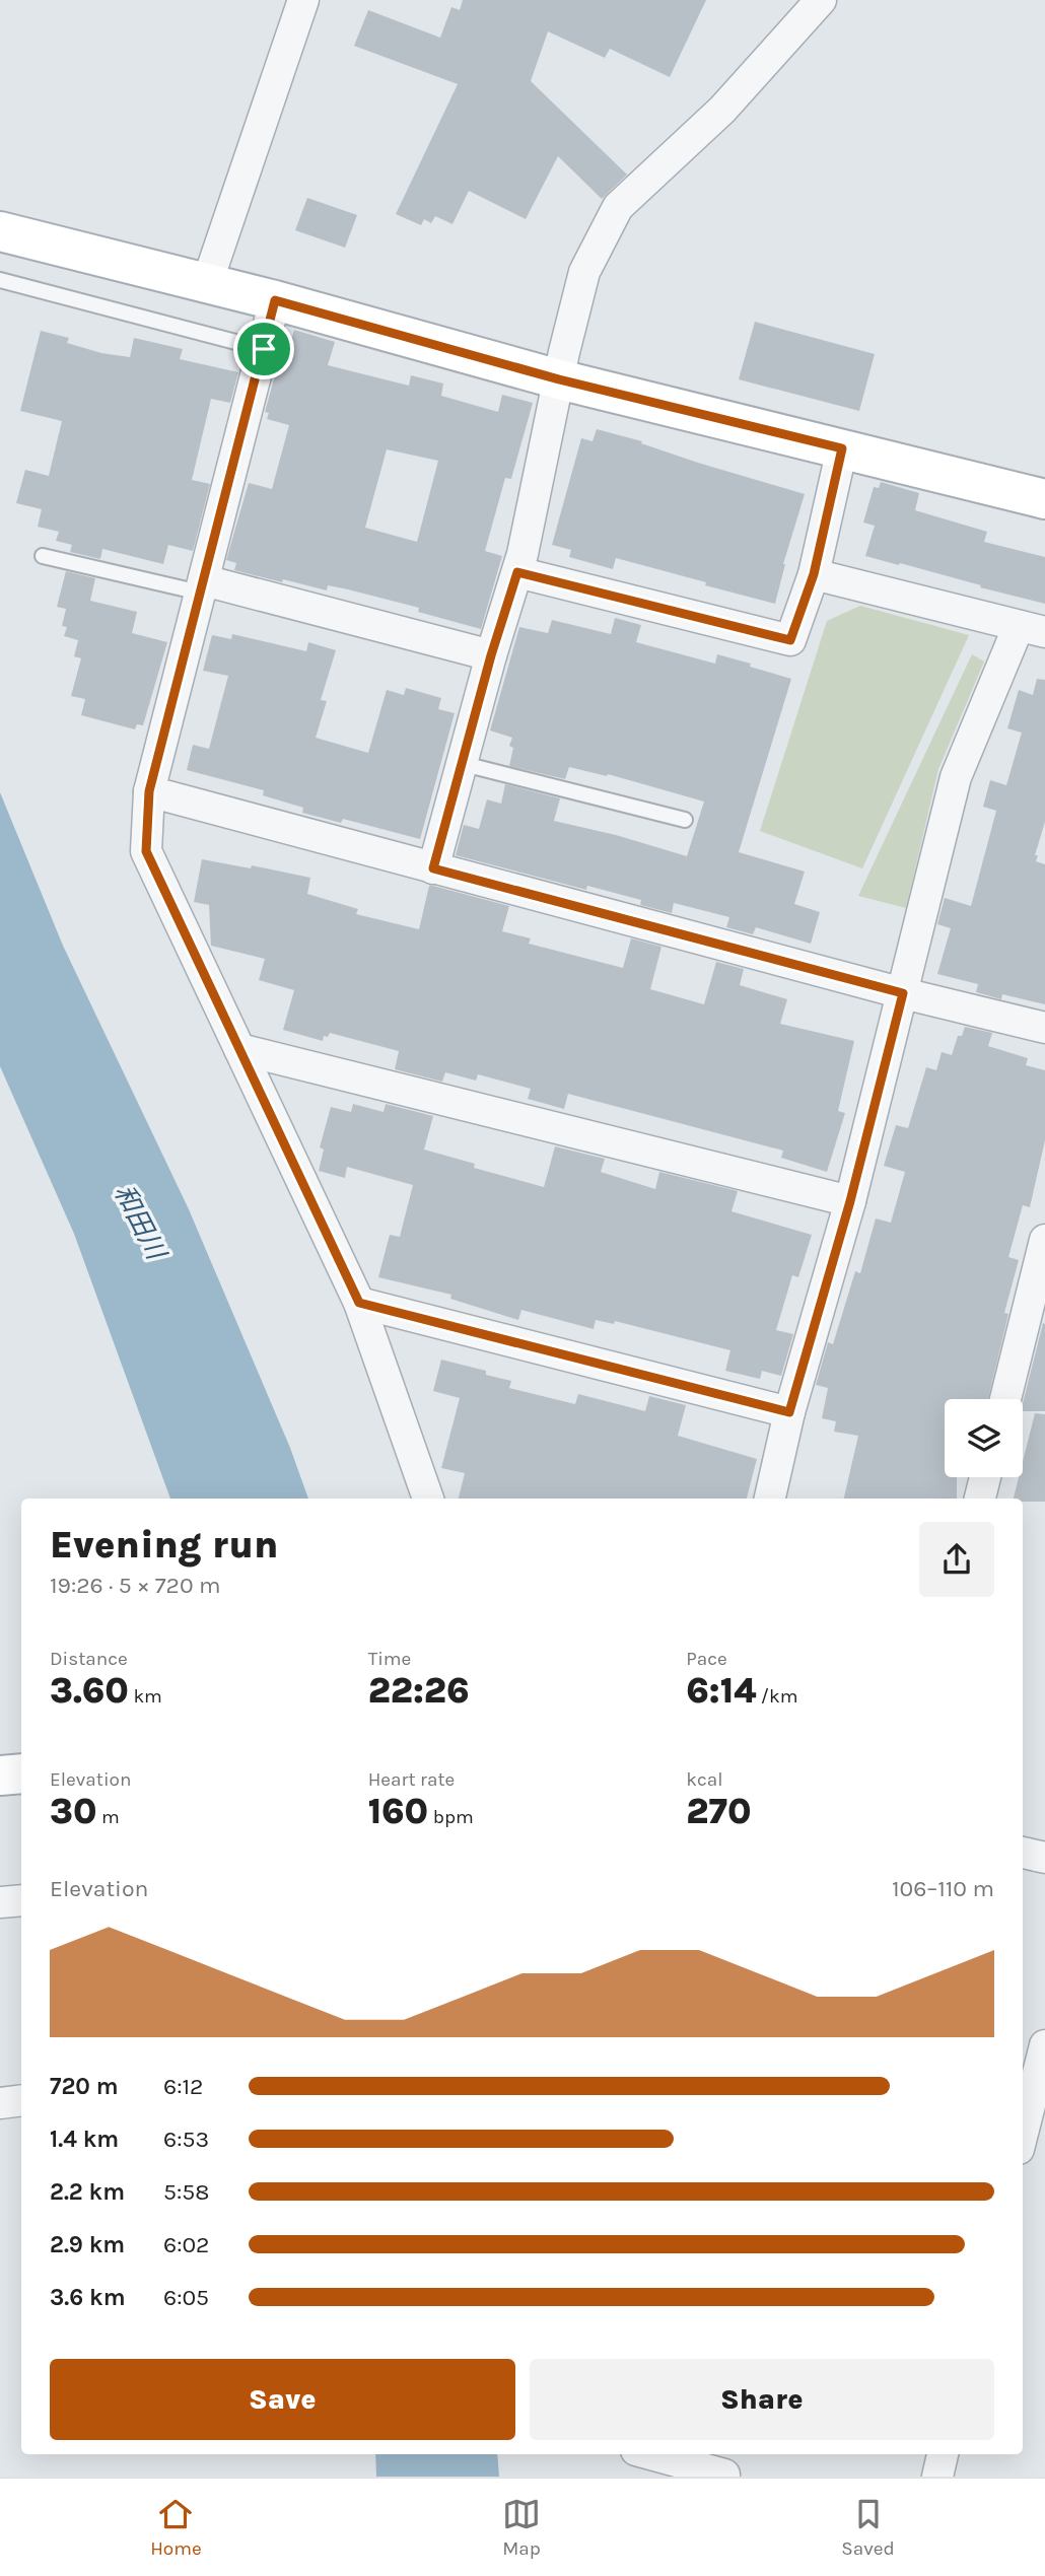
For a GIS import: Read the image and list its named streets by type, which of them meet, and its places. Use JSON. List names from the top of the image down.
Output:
{
  "water": ["和田川"],
  "page": {
    "heading": ["Evening run", "19:26 · 5 × 720 m"],
    "stats": [
      ["Distance", "3.60 km"],
      ["Time", "22:26"],
      ["Pace", "6:14 /km"],
      ["Elevation", "30 m"],
      ["Heart rate", "160 bpm"],
      ["kcal", "270"]
    ],
    "chart": ["Elevation", "106–110 m"],
    "list": [
      {
        "name": "720 m",
        "note": "6:12"
      },
      {
        "name": "1.4 km",
        "note": "6:53"
      },
      {
        "name": "2.2 km",
        "note": "5:58"
      },
      {
        "name": "2.9 km",
        "note": "6:02"
      },
      {
        "name": "3.6 km",
        "note": "6:05"
      }
    ],
    "buttons": ["Save", "Share"],
    "tabs": ["Home", "Map", "Saved"]
  }
}
